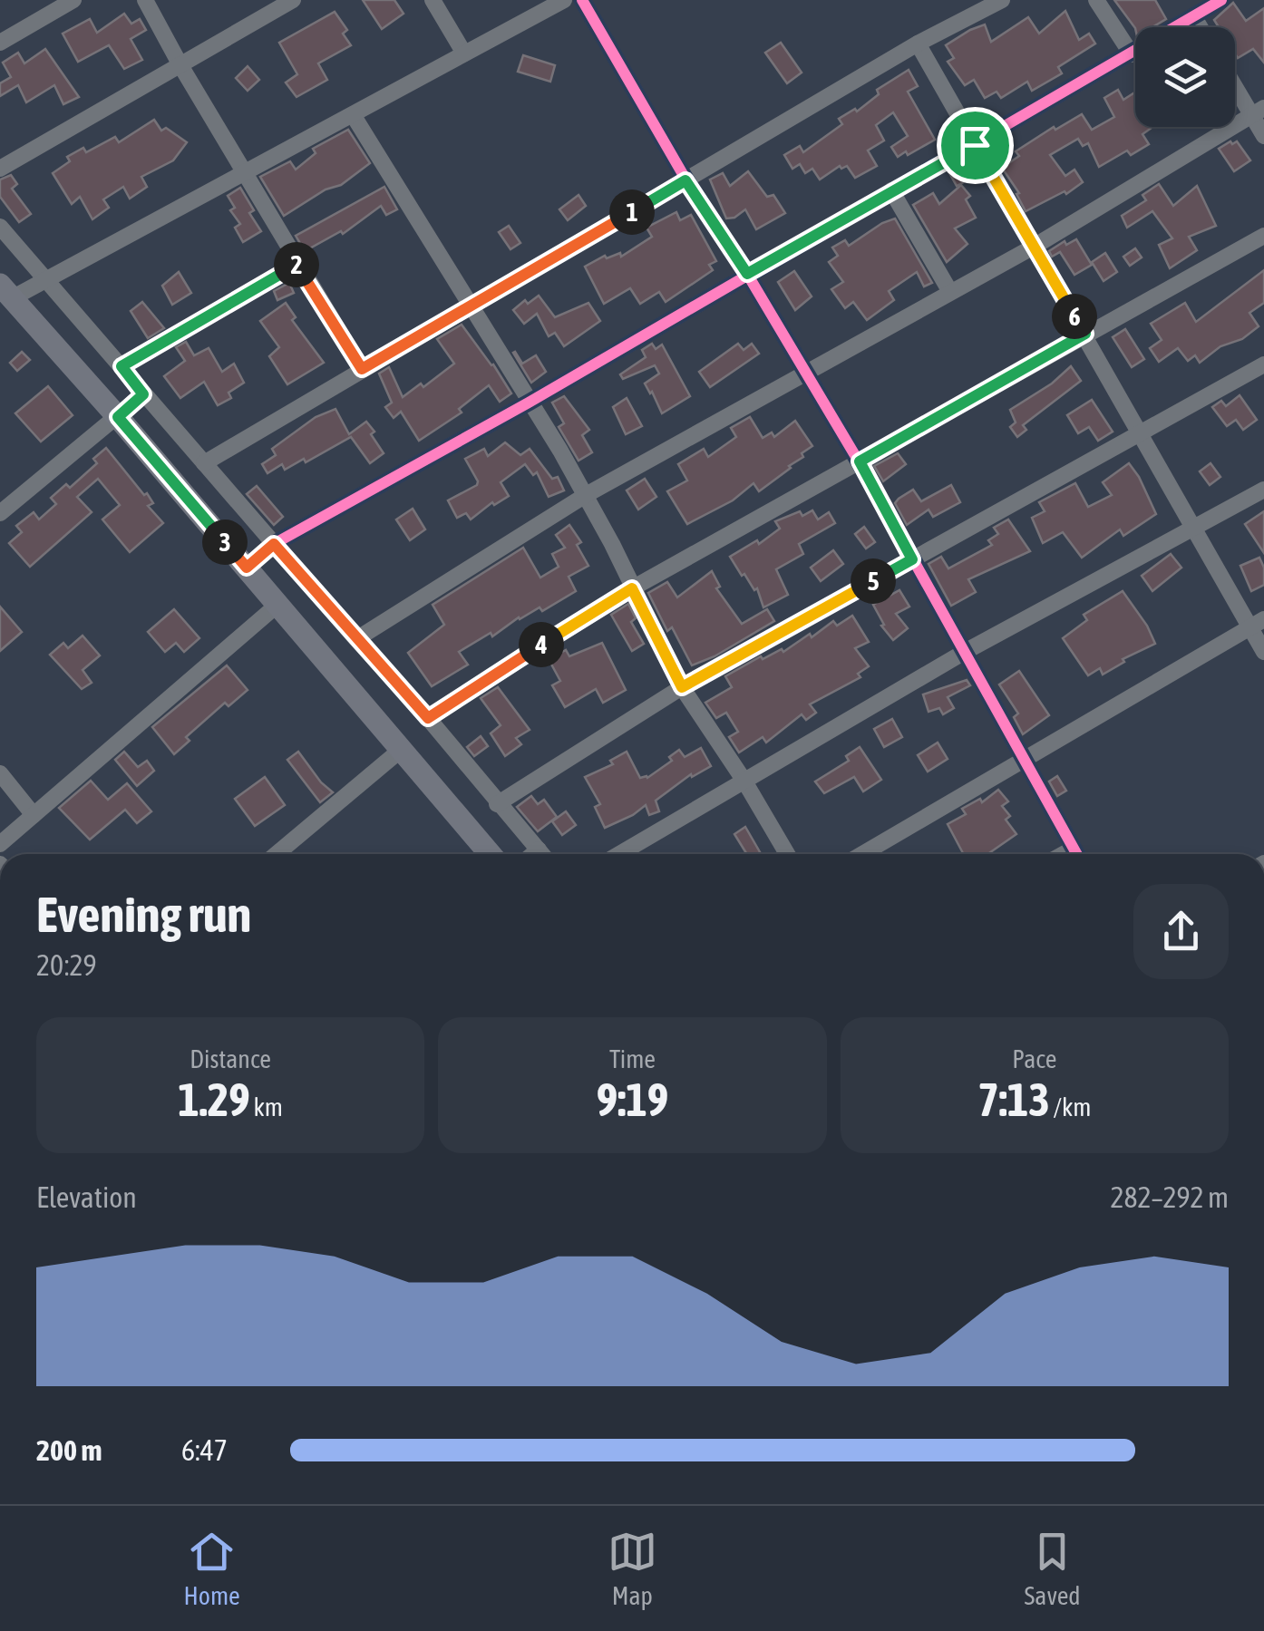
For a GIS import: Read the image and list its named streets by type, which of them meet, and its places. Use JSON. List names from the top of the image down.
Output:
{
  "page": {
    "pins": [
      "1",
      "2",
      "6",
      "3",
      "5",
      "4"
    ],
    "heading": ["Evening run", "20:29"],
    "stats": [
      ["Distance", "1.29 km"],
      ["Time", "9:19"],
      ["Pace", "7:13 /km"]
    ],
    "chart": ["Elevation", "282–292 m"],
    "list": [
      {
        "name": "200 m",
        "note": "6:47"
      }
    ],
    "tabs": ["Home", "Map", "Saved"]
  }
}
